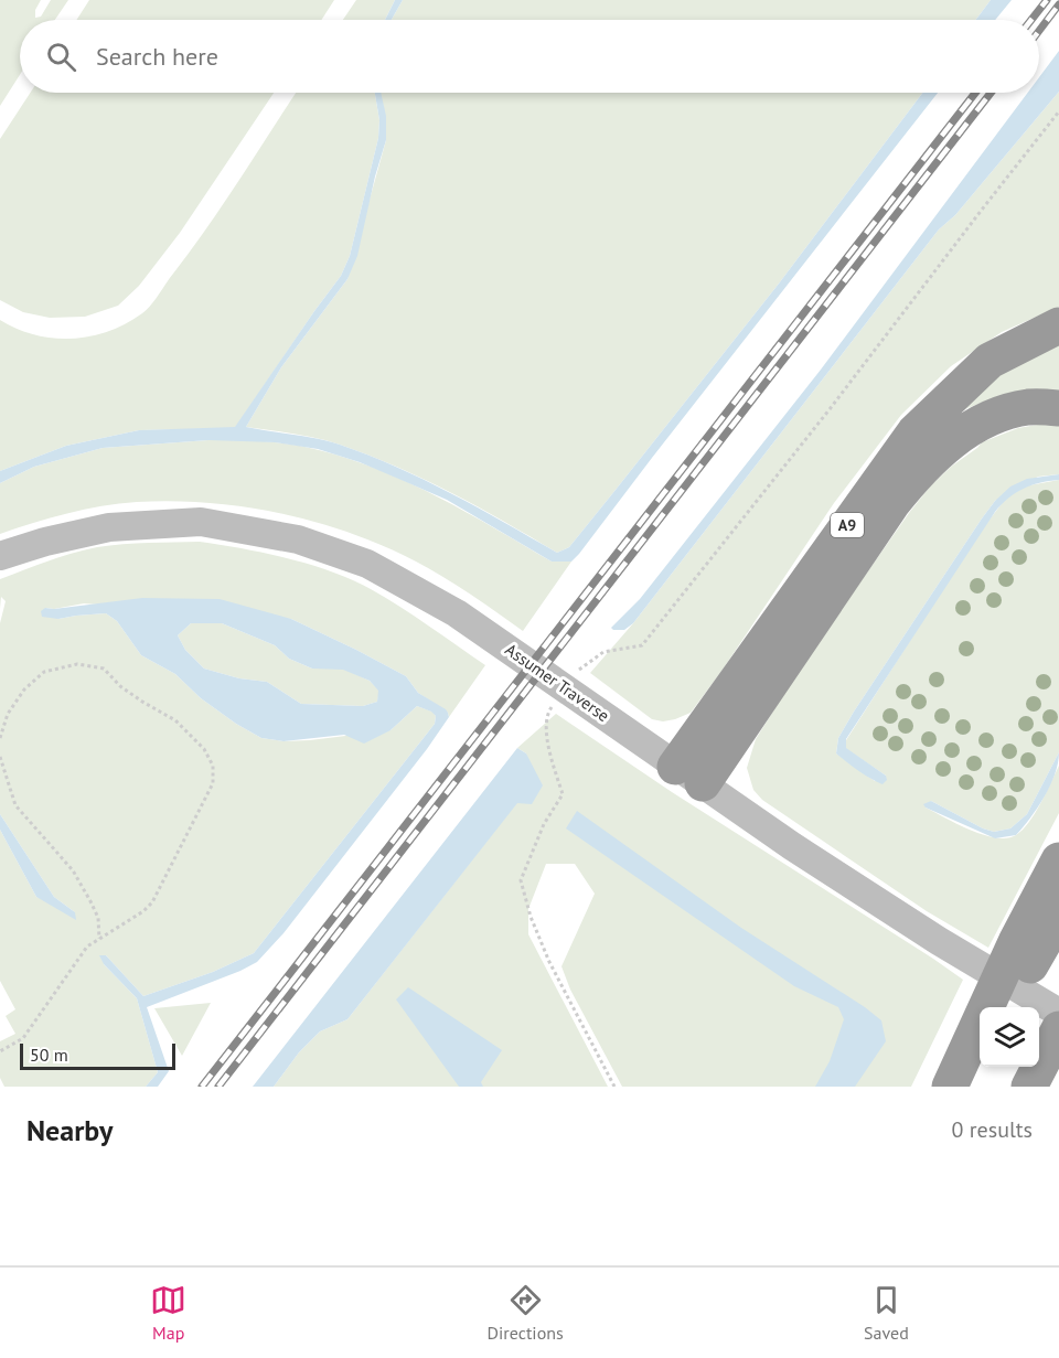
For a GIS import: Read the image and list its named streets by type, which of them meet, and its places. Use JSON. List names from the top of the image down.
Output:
{
  "streets": {
    "highway": ["A9"],
    "main road": ["Assumer Traverse"]
  },
  "crossings": [
    ["A9", "Assumer Traverse"]
  ],
  "scale_bar": "50 m",
  "page": {
    "search": "Search here",
    "scale": "50 m",
    "heading": ["Nearby", "0 results"],
    "nav": ["Map", "Directions", "Saved"]
  }
}
